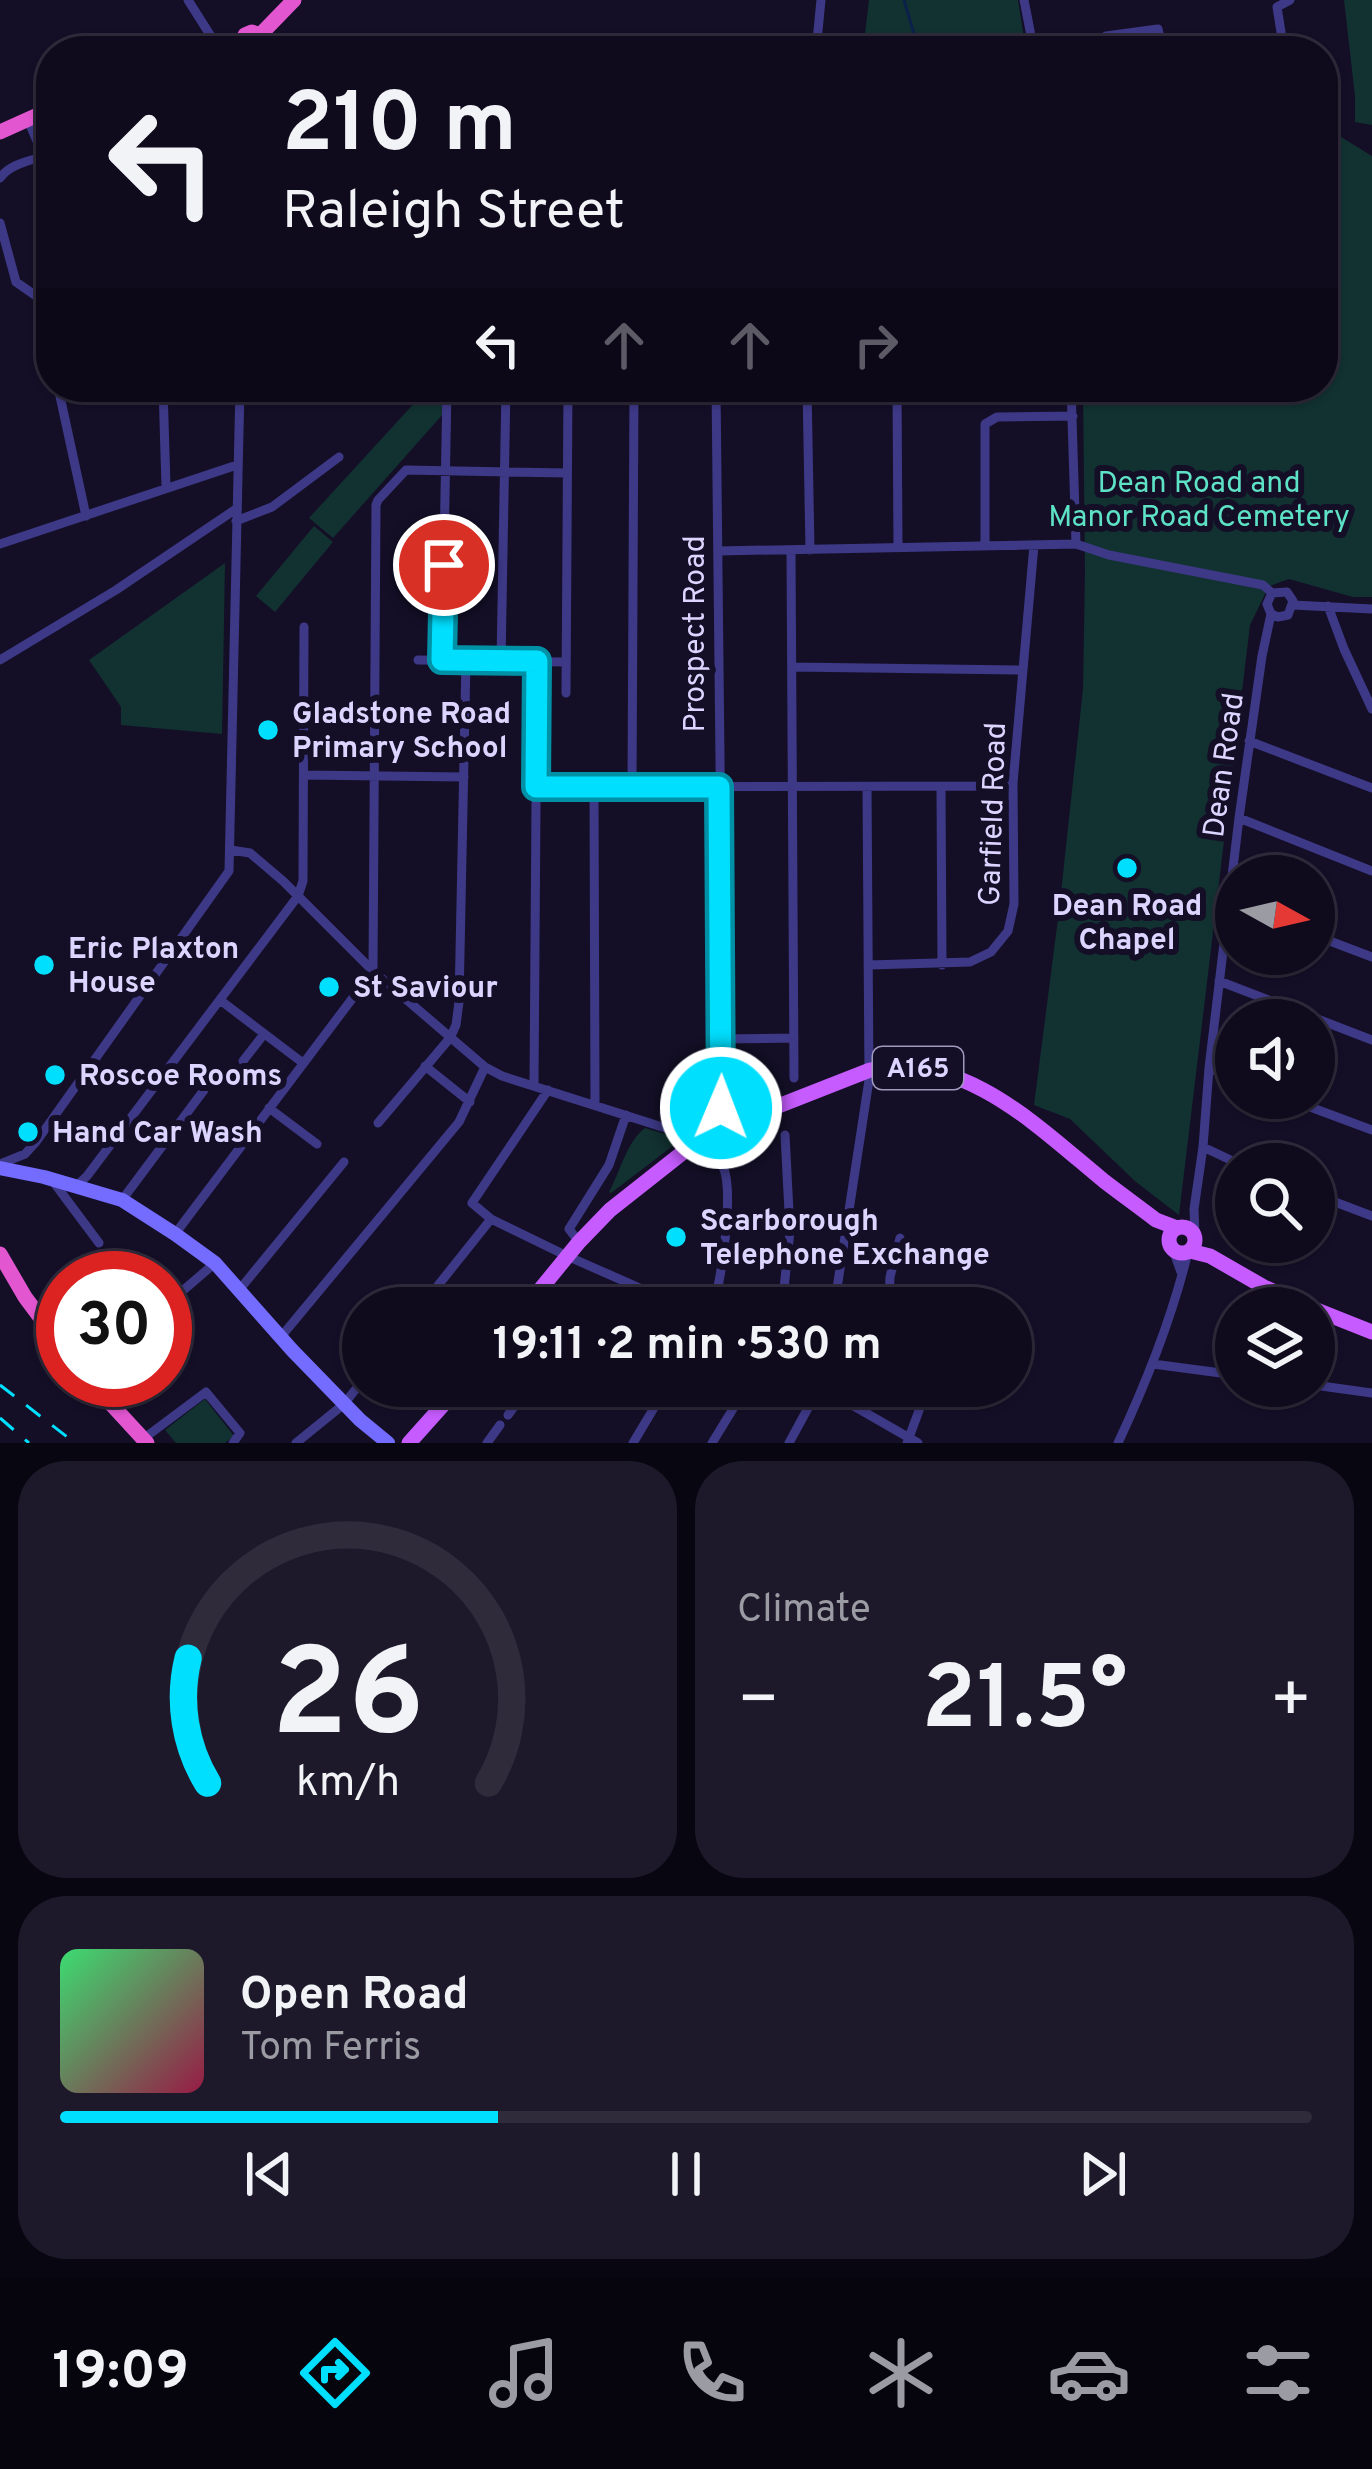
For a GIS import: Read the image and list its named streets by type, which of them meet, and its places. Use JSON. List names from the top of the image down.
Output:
{
  "streets": {
    "main road": ["A165"],
    "street": ["Prospect Road", "Dean Road", "Garfield Road"]
  },
  "crossings": [
    ["Prospect Road", "A165"],
    ["Dean Road", "A165"]
  ],
  "parks": ["Dean Road and Manor Road Cemetery"],
  "places": [
    "Gladstone Road Primary School",
    "Dean Road Chapel",
    "Eric Plaxton House",
    "St Saviour",
    "Roscoe Rooms",
    "Hand Car Wash",
    "Scarborough Telephone Exchange"
  ],
  "north": "right",
  "page": {
    "turn": ["210 m", "Raleigh Street"],
    "limit": "30",
    "trip": "19:11 · 2 min · 530 m",
    "tile": "Climate",
    "heat": ["−", "21.5°", "+"],
    "song": ["Open Road", "Tom Ferris"],
    "tabs": "19:09",
    "gauge": ["26", "km/h"]
  }
}
